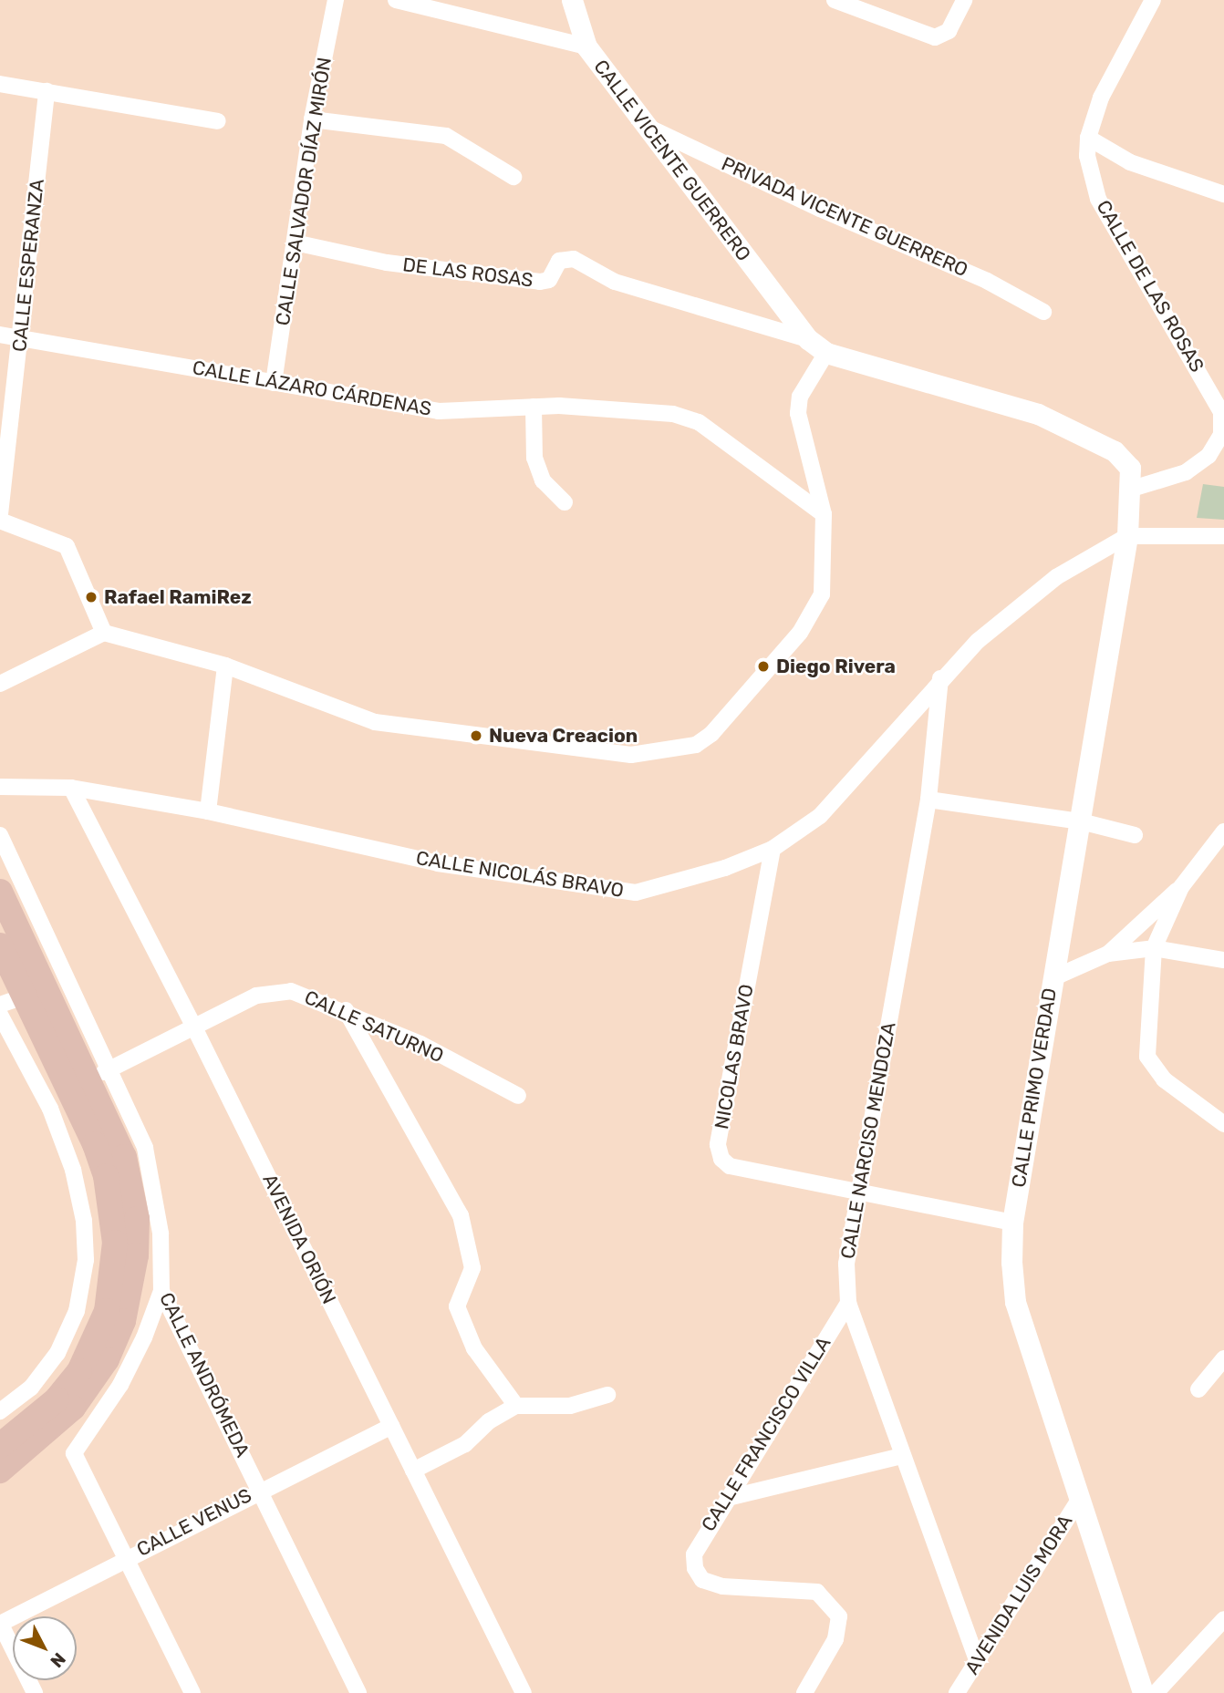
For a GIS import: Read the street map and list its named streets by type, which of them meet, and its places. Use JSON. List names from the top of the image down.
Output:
{
  "streets": {
    "street": [
      "CALLE VICENTE GUERRERO",
      "CALLE SALVADOR DÍAZ MIRÓN",
      "PRIVADA VICENTE GUERRERO",
      "CALLE ESPERANZA",
      "DE LAS ROSAS",
      "CALLE DE LAS ROSAS",
      "CALLE LÁZARO CÁRDENAS",
      "CALLE NICOLÁS BRAVO",
      "CALLE SATURNO",
      "NICOLAS BRAVO",
      "CALLE PRIMO VERDAD",
      "CALLE NARCISO MENDOZA",
      "AVENIDA ORIÓN",
      "CALLE ANDRÓMEDA",
      "CALLE FRANCISCO VILLA",
      "CALLE VENUS",
      "AVENIDA LUIS MORA"
    ]
  },
  "crossings": [
    ["CALLE VICENTE GUERRERO", "PRIVADA VICENTE GUERRERO"],
    ["CALLE VICENTE GUERRERO", "DE LAS ROSAS"],
    ["CALLE SALVADOR DÍAZ MIRÓN", "DE LAS ROSAS"],
    ["CALLE SALVADOR DÍAZ MIRÓN", "CALLE LÁZARO CÁRDENAS"],
    ["CALLE ESPERANZA", "CALLE LÁZARO CÁRDENAS"],
    ["CALLE DE LAS ROSAS", "CALLE PRIMO VERDAD"],
    ["CALLE NICOLÁS BRAVO", "NICOLAS BRAVO"],
    ["CALLE NICOLÁS BRAVO", "CALLE PRIMO VERDAD"],
    ["CALLE NICOLÁS BRAVO", "CALLE NARCISO MENDOZA"],
    ["CALLE NICOLÁS BRAVO", "AVENIDA ORIÓN"],
    ["CALLE SATURNO", "AVENIDA ORIÓN"],
    ["NICOLAS BRAVO", "CALLE PRIMO VERDAD"],
    ["NICOLAS BRAVO", "CALLE NARCISO MENDOZA"],
    ["CALLE PRIMO VERDAD", "AVENIDA LUIS MORA"],
    ["CALLE NARCISO MENDOZA", "CALLE FRANCISCO VILLA"],
    ["CALLE NARCISO MENDOZA", "AVENIDA LUIS MORA"],
    ["AVENIDA ORIÓN", "CALLE VENUS"],
    ["CALLE ANDRÓMEDA", "CALLE VENUS"]
  ],
  "places": ["Rafael RamiRez", "Diego Rivera", "Nueva Creacion"],
  "north": "bottom right"
}
